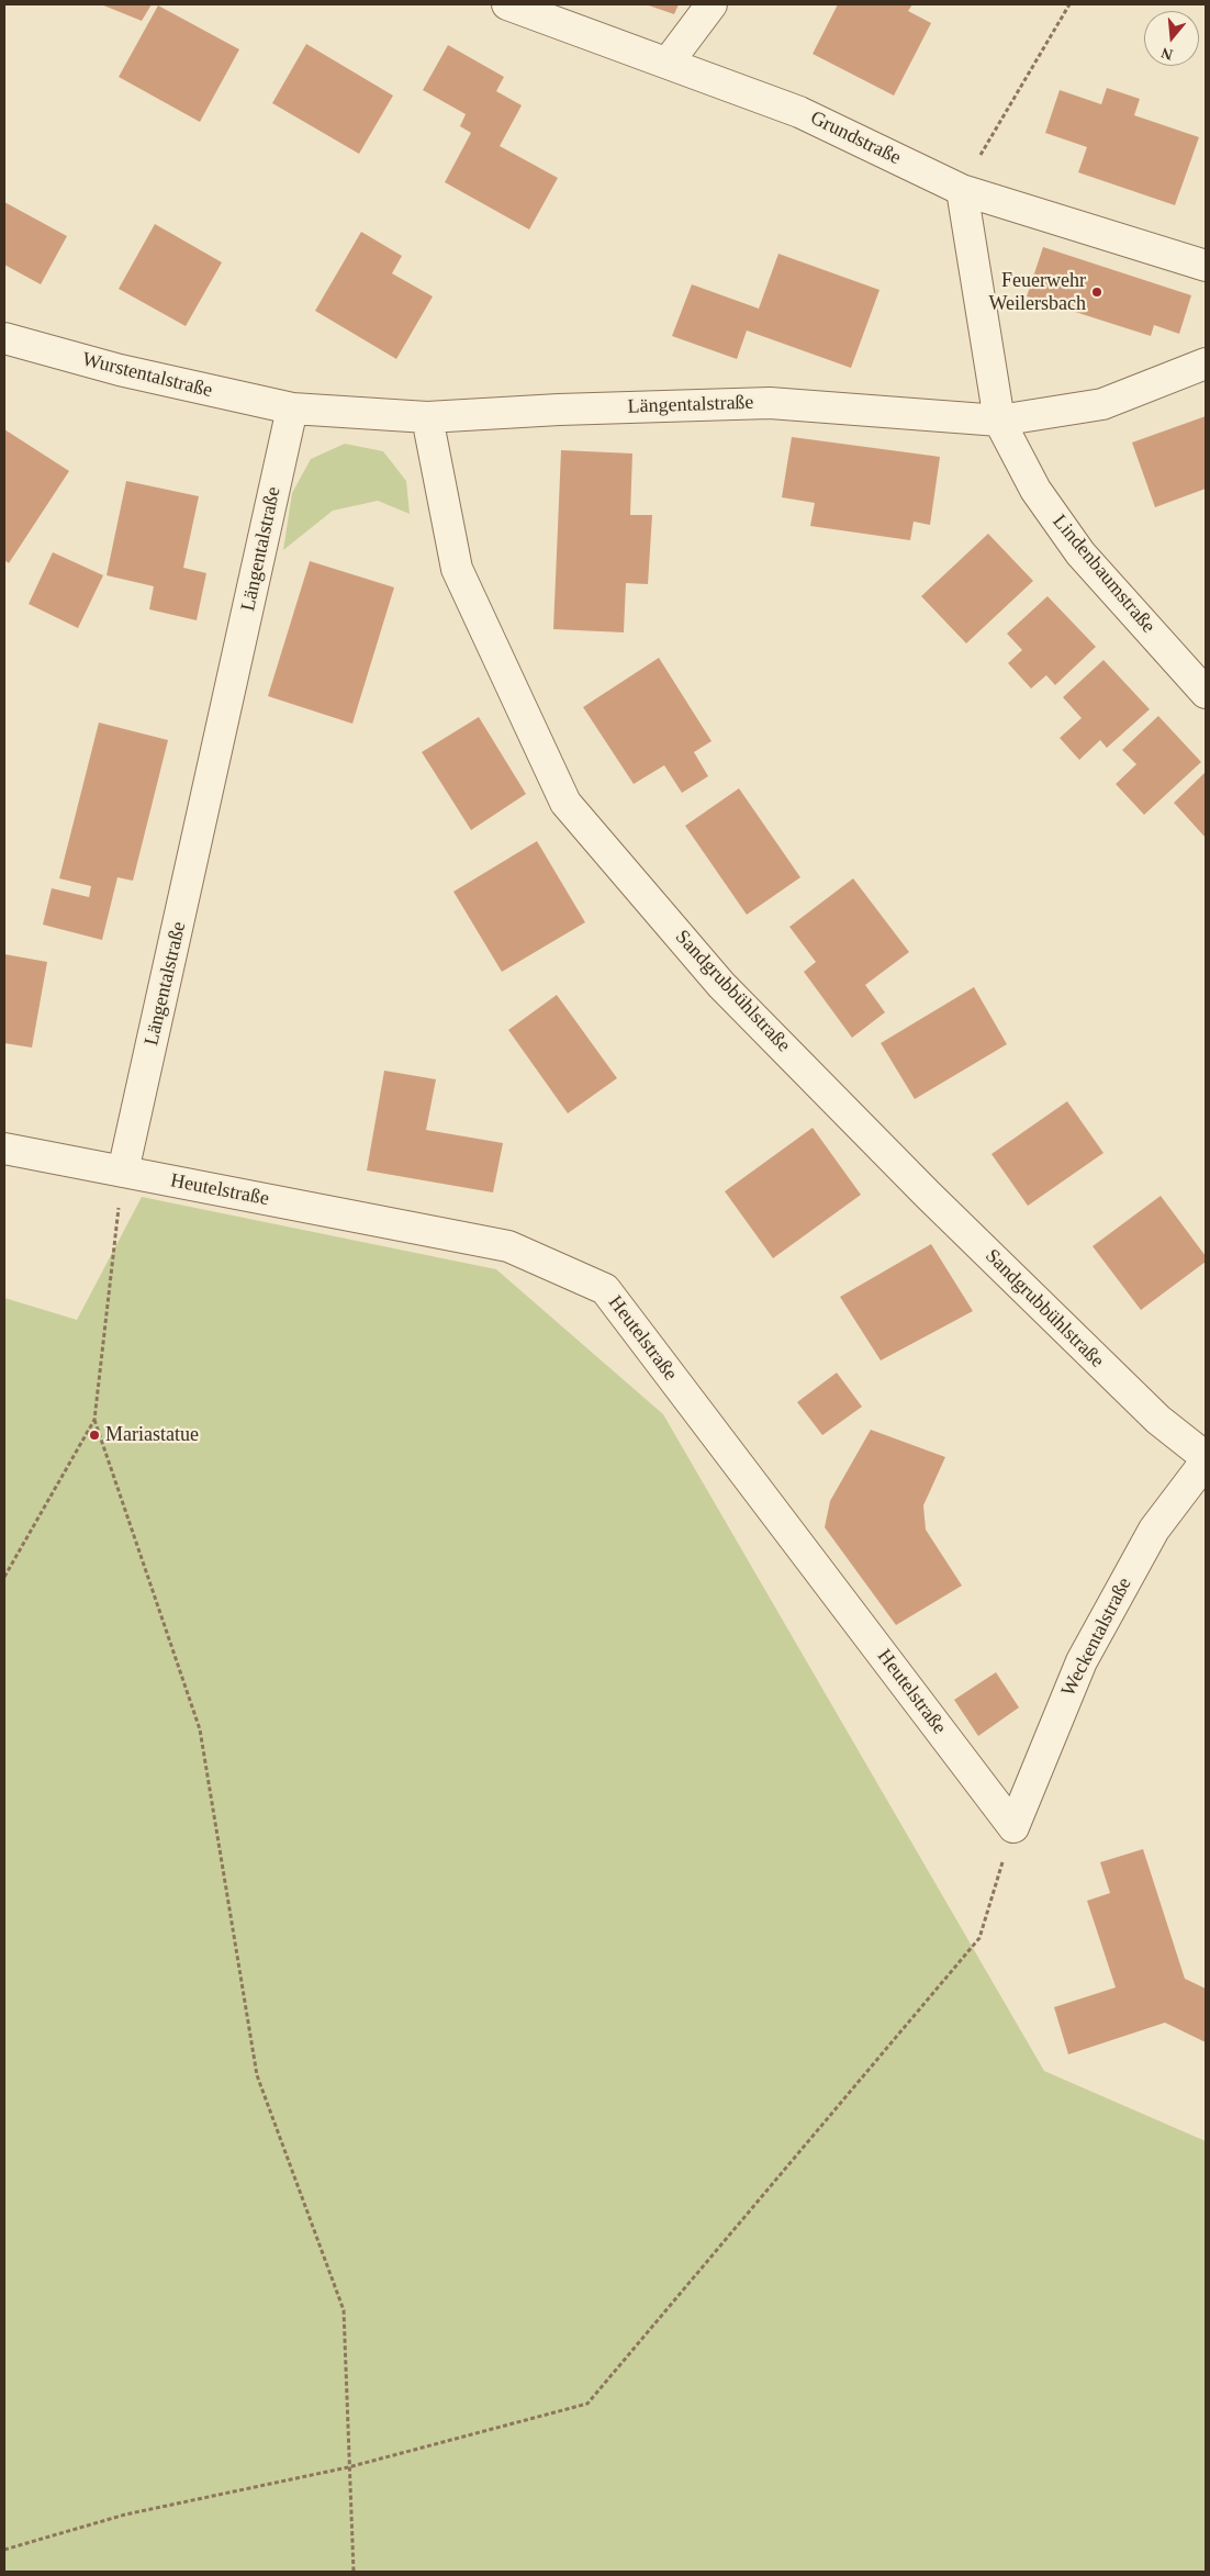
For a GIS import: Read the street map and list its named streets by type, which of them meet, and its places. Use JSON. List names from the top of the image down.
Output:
{
  "streets": {
    "street": [
      "Grundstraße",
      "Wurstentalstraße",
      "Längentalstraße",
      "Lindenbaumstraße",
      "Sandgrubbühlstraße",
      "Heutelstraße",
      "Weckentalstraße"
    ]
  },
  "crossings": [
    ["Grundstraße", "Lindenbaumstraße"],
    ["Wurstentalstraße", "Längentalstraße"],
    ["Längentalstraße", "Lindenbaumstraße"],
    ["Längentalstraße", "Sandgrubbühlstraße"],
    ["Längentalstraße", "Heutelstraße"],
    ["Heutelstraße", "Weckentalstraße"]
  ],
  "places": ["Feuerwehr Weilersbach", "Mariastatue"],
  "north": "bottom"
}
